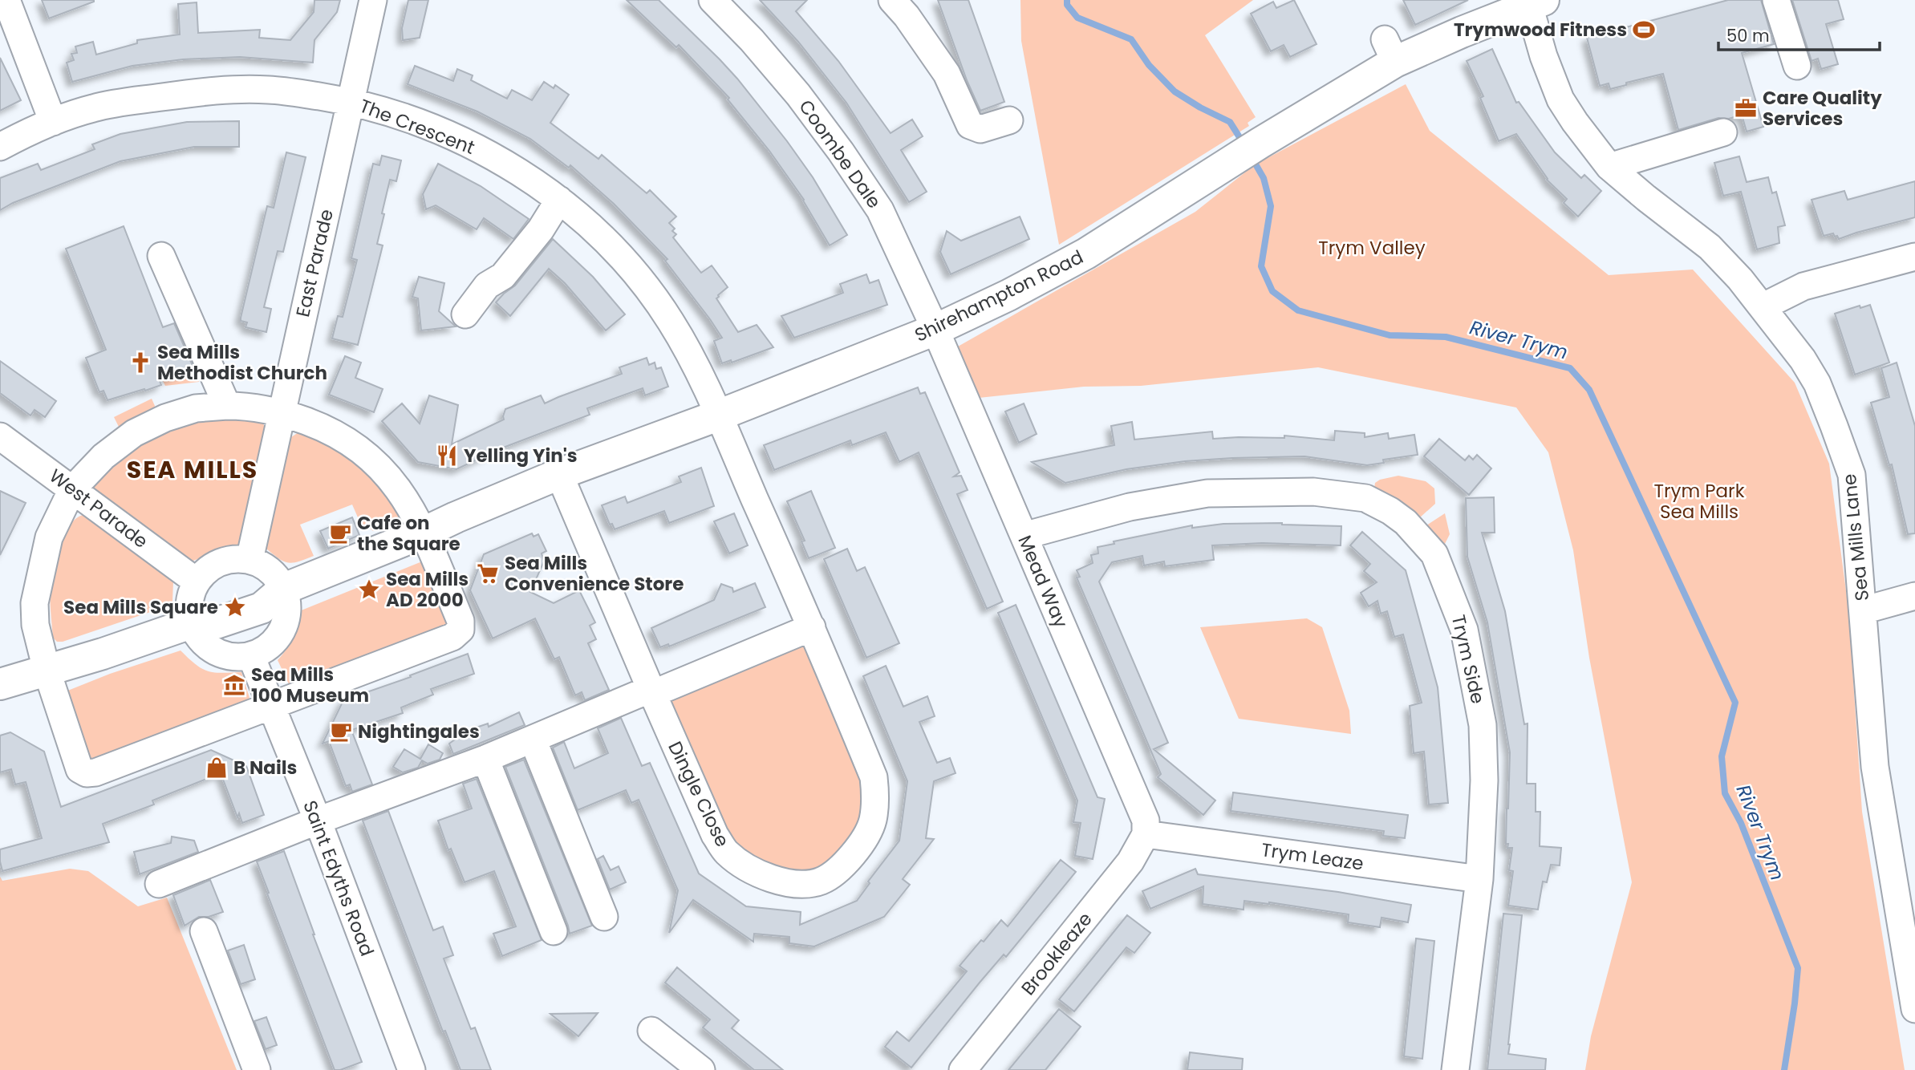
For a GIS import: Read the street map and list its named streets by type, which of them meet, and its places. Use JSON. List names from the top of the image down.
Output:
{
  "streets": {
    "main road": ["Shirehampton Road"],
    "street": [
      "The Crescent",
      "Coombe Dale",
      "East Parade",
      "West Parade",
      "Sea Mills Lane",
      "Mead Way",
      "Trym Side",
      "Dingle Close",
      "Trym Leaze",
      "Saint Edyths Road",
      "Brookleaze"
    ]
  },
  "crossings": [
    ["The Crescent", "East Parade"],
    ["The Crescent", "Shirehampton Road"],
    ["The Crescent", "Dingle Close"],
    ["Coombe Dale", "Shirehampton Road"],
    ["Coombe Dale", "Mead Way"],
    ["Shirehampton Road", "Sea Mills Lane"],
    ["Shirehampton Road", "Mead Way"],
    ["Shirehampton Road", "Dingle Close"],
    ["Mead Way", "Trym Side"],
    ["Mead Way", "Trym Leaze"],
    ["Mead Way", "Brookleaze"],
    ["Trym Side", "Trym Leaze"],
    ["Trym Leaze", "Brookleaze"]
  ],
  "districts": ["SEA MILLS"],
  "water": ["River Trym"],
  "parks": ["Trym Valley", "Trym Park Sea Mills"],
  "places": {
    "sports": ["Trymwood Fitness"],
    "office": ["Care Quality Services"],
    "church": ["Sea Mills Methodist Church"],
    "restaurant": ["Yelling Yin's"],
    "cafe": ["Cafe on the Square", "Nightingales"],
    "supermarket": ["Sea Mills Convenience Store"],
    "place": ["Sea Mills AD 2000", "Sea Mills Square"],
    "museum": ["Sea Mills 100 Museum"],
    "shop": ["B Nails"]
  },
  "scale_bar": "50 m"
}
